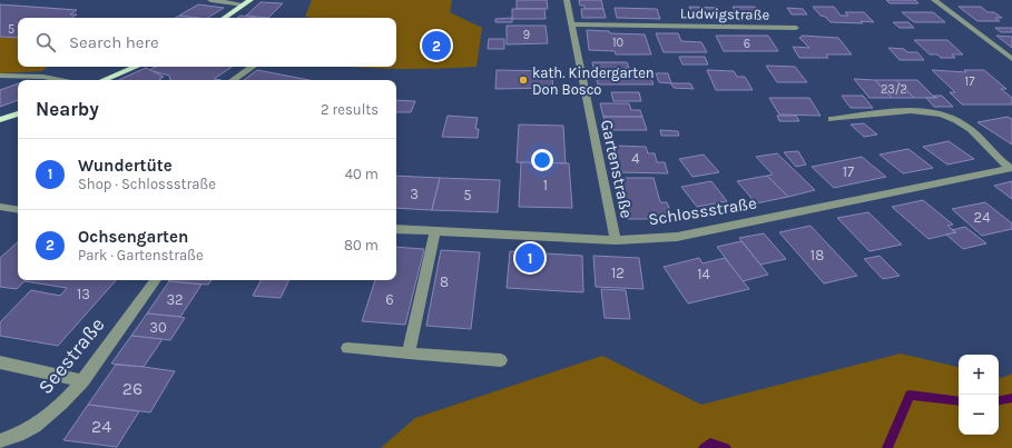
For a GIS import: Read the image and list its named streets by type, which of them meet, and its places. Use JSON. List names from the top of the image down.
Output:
{
  "streets": {
    "street": [
      "Ludwigstraße",
      "Gartenstraße",
      "Schlossstraße",
      "Seestraße"
    ]
  },
  "crossings": [
    ["Ludwigstraße", "Gartenstraße"],
    ["Gartenstraße", "Schlossstraße"]
  ],
  "places": ["kath. Kindergarten Don Bosco"],
  "house_numbers": [
    "5",
    "9",
    "10",
    "6",
    "17",
    "23/2",
    "4",
    "17",
    "1",
    "3",
    "5",
    "24",
    "18",
    "12",
    "14",
    "8",
    "13",
    "32",
    "6",
    "30",
    "26",
    "24"
  ],
  "page": {
    "search": "Search here",
    "pins": ["2", "1"],
    "heading": ["Nearby", "2 results"],
    "list": [
      {
        "mark": "1",
        "name": "Wundertüte",
        "note": "Shop · Schlossstraße",
        "value": "40 m"
      },
      {
        "mark": "2",
        "name": "Ochsengarten",
        "note": "Park · Gartenstraße",
        "value": "80 m"
      }
    ],
    "map_buttons": ["+", "−"]
  }
}
